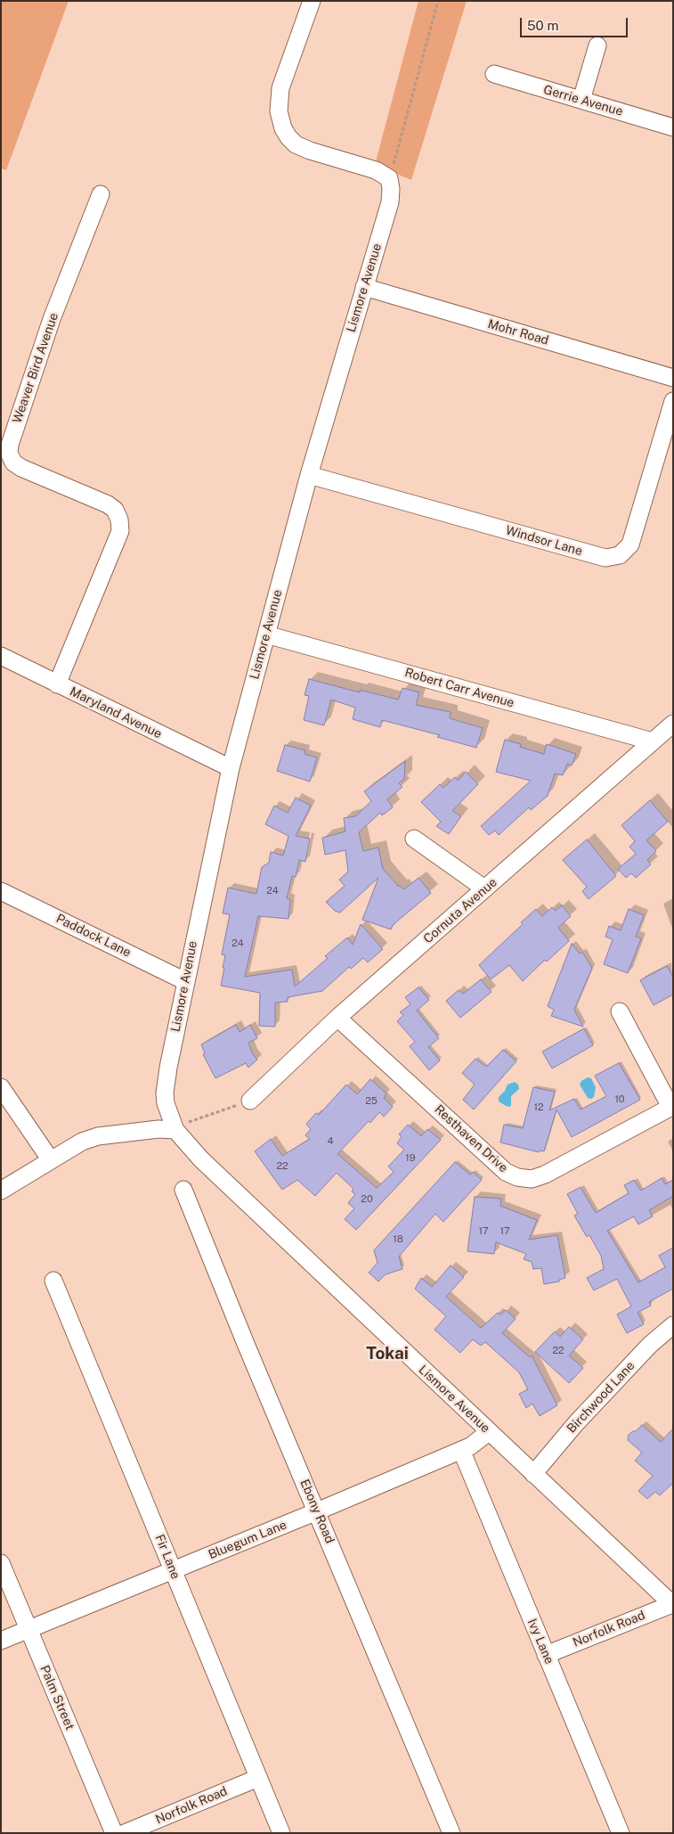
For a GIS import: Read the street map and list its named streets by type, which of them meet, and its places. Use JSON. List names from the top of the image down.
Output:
{
  "streets": {
    "street": [
      "Gerrie Avenue",
      "Lismore Avenue",
      "Mohr Road",
      "Weaver Bird Avenue",
      "Windsor Lane",
      "Robert Carr Avenue",
      "Maryland Avenue",
      "Cornuta Avenue",
      "Paddock Lane",
      "Resthaven Drive",
      "Birchwood Lane",
      "Ebony Road",
      "Bluegum Lane",
      "Fir Lane",
      "Norfolk Road",
      "Ivy Lane",
      "Palm Street"
    ]
  },
  "crossings": [
    ["Lismore Avenue", "Mohr Road"],
    ["Lismore Avenue", "Windsor Lane"],
    ["Lismore Avenue", "Robert Carr Avenue"],
    ["Lismore Avenue", "Maryland Avenue"],
    ["Lismore Avenue", "Paddock Lane"],
    ["Lismore Avenue", "Birchwood Lane"],
    ["Lismore Avenue", "Bluegum Lane"],
    ["Lismore Avenue", "Norfolk Road"],
    ["Weaver Bird Avenue", "Maryland Avenue"],
    ["Robert Carr Avenue", "Cornuta Avenue"],
    ["Cornuta Avenue", "Resthaven Drive"],
    ["Ebony Road", "Bluegum Lane"],
    ["Bluegum Lane", "Fir Lane"],
    ["Bluegum Lane", "Ivy Lane"],
    ["Bluegum Lane", "Palm Street"],
    ["Fir Lane", "Norfolk Road"],
    ["Norfolk Road", "Ivy Lane"]
  ],
  "districts": ["Tokai"],
  "house_numbers": [
    "24",
    "24",
    "10",
    "25",
    "12",
    "4",
    "19",
    "22",
    "20",
    "17",
    "17",
    "18",
    "22"
  ],
  "scale_bar": "50 m"
}
